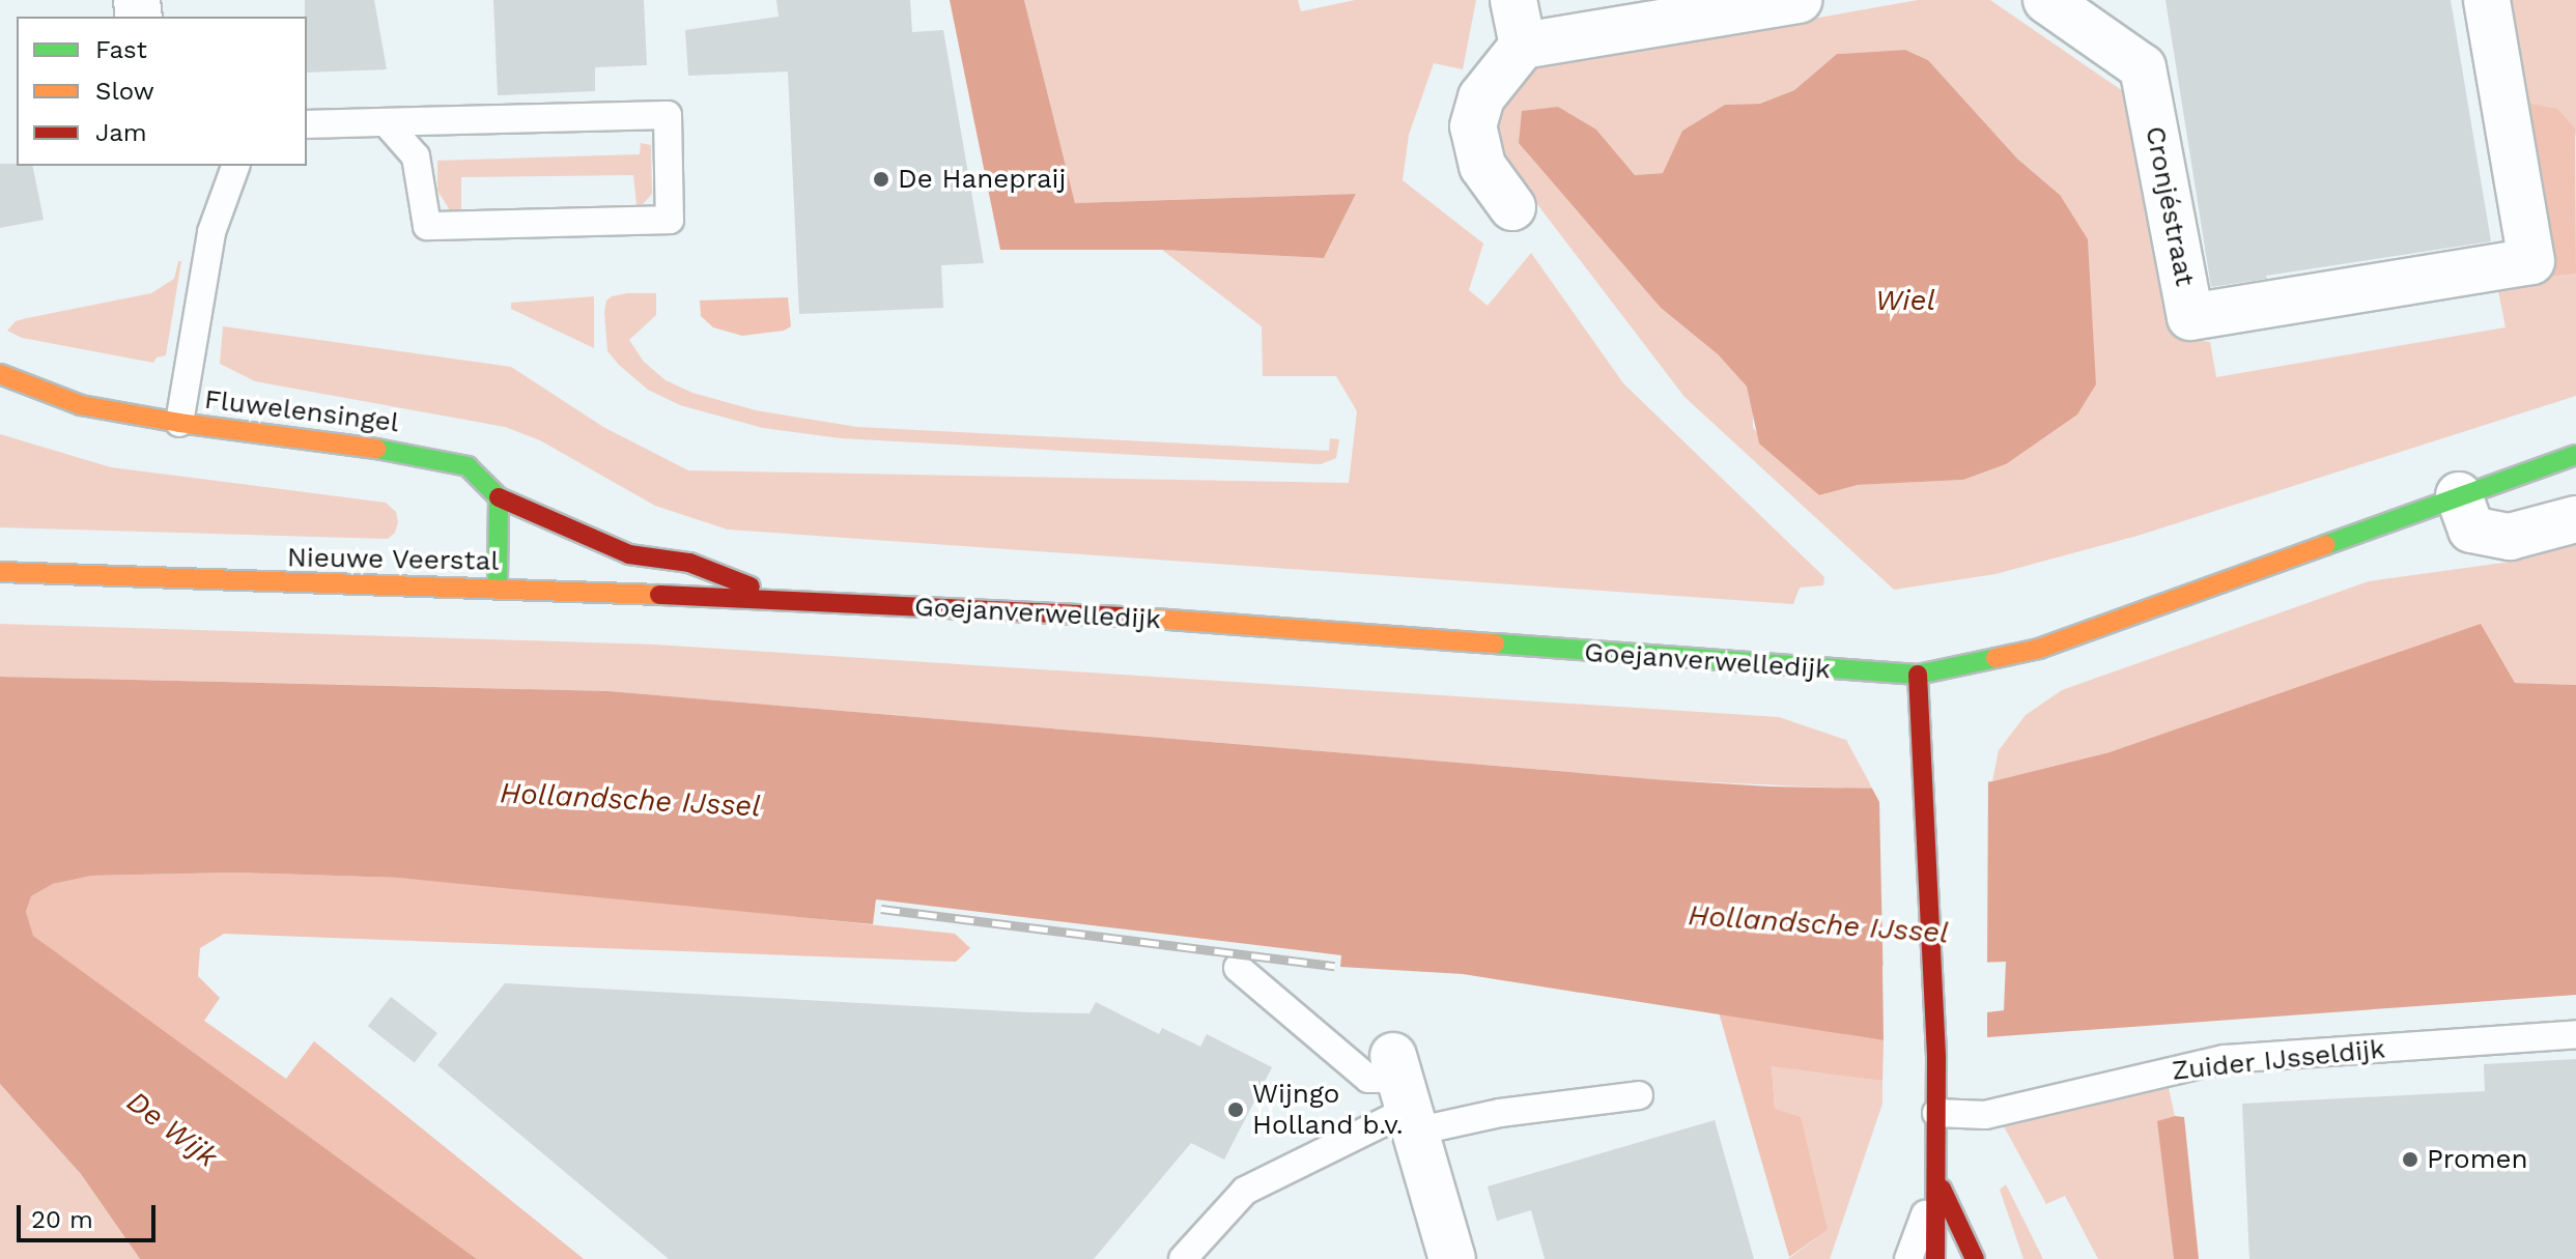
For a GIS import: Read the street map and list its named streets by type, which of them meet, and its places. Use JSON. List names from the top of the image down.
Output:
{
  "streets": {
    "main road": ["Fluwelensingel", "Nieuwe Veerstal", "Goejanverwelledijk"],
    "street": ["Cronjéstraat"],
    "lane": ["Zuider IJsseldijk"]
  },
  "crossings": [
    ["Nieuwe Veerstal", "Goejanverwelledijk"]
  ],
  "water": ["Wiel", "Hollandsche IJssel", "De Wijk"],
  "places": ["De Hanepraij", "Wijngo Holland b.v.", "Promen"],
  "legend": ["Fast", "Slow", "Jam"],
  "scale_bar": "20 m"
}
